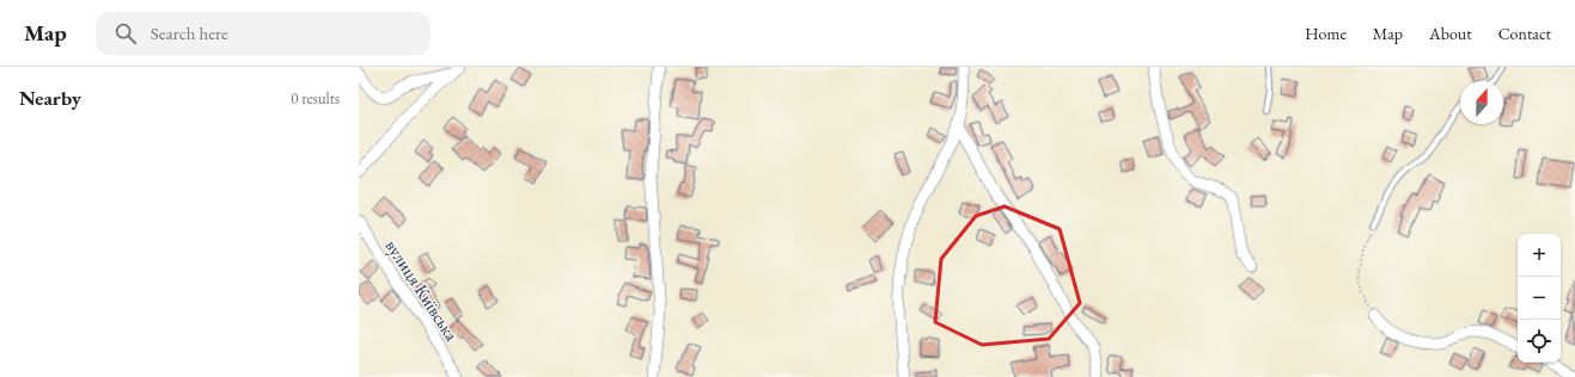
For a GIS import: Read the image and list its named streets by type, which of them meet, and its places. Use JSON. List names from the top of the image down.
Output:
{
  "streets": {
    "street": ["вулиця Київська"]
  },
  "north": "top",
  "page": {
    "header": "Map",
    "search": "Search here",
    "nav": [
      "Home",
      "Map",
      "About",
      "Contact"
    ],
    "heading": ["Nearby", "0 results"],
    "map_buttons": ["+", "−"]
  }
}
